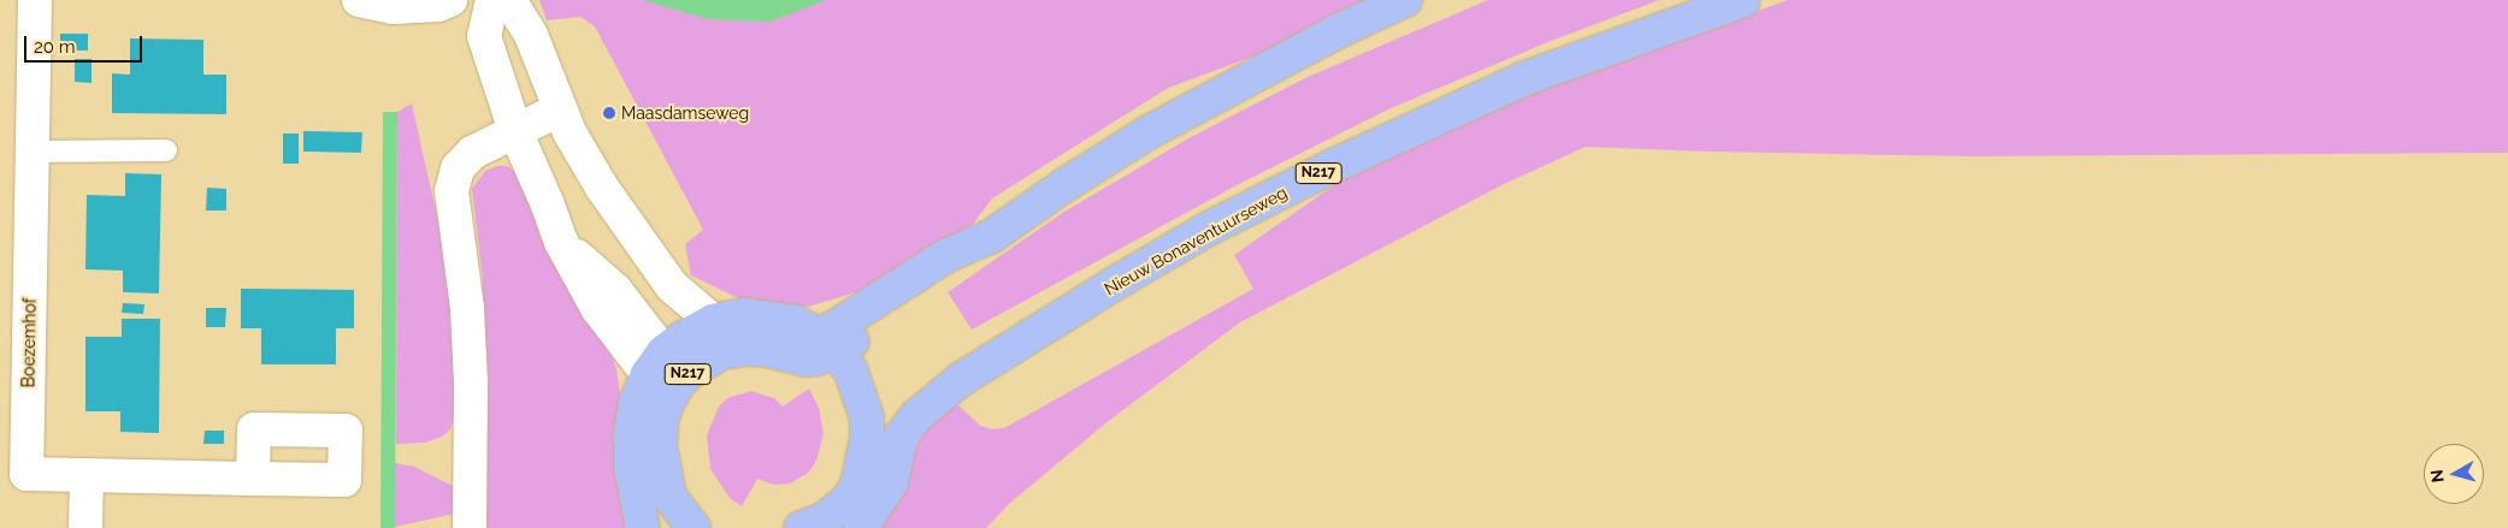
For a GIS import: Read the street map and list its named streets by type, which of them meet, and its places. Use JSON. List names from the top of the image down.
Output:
{
  "streets": {
    "main road": ["N217", "Nieuw Bonaventuurseweg"],
    "street": ["Boezemhof"]
  },
  "places": ["Maasdamseweg"],
  "scale_bar": "20 m",
  "north": "left"
}
